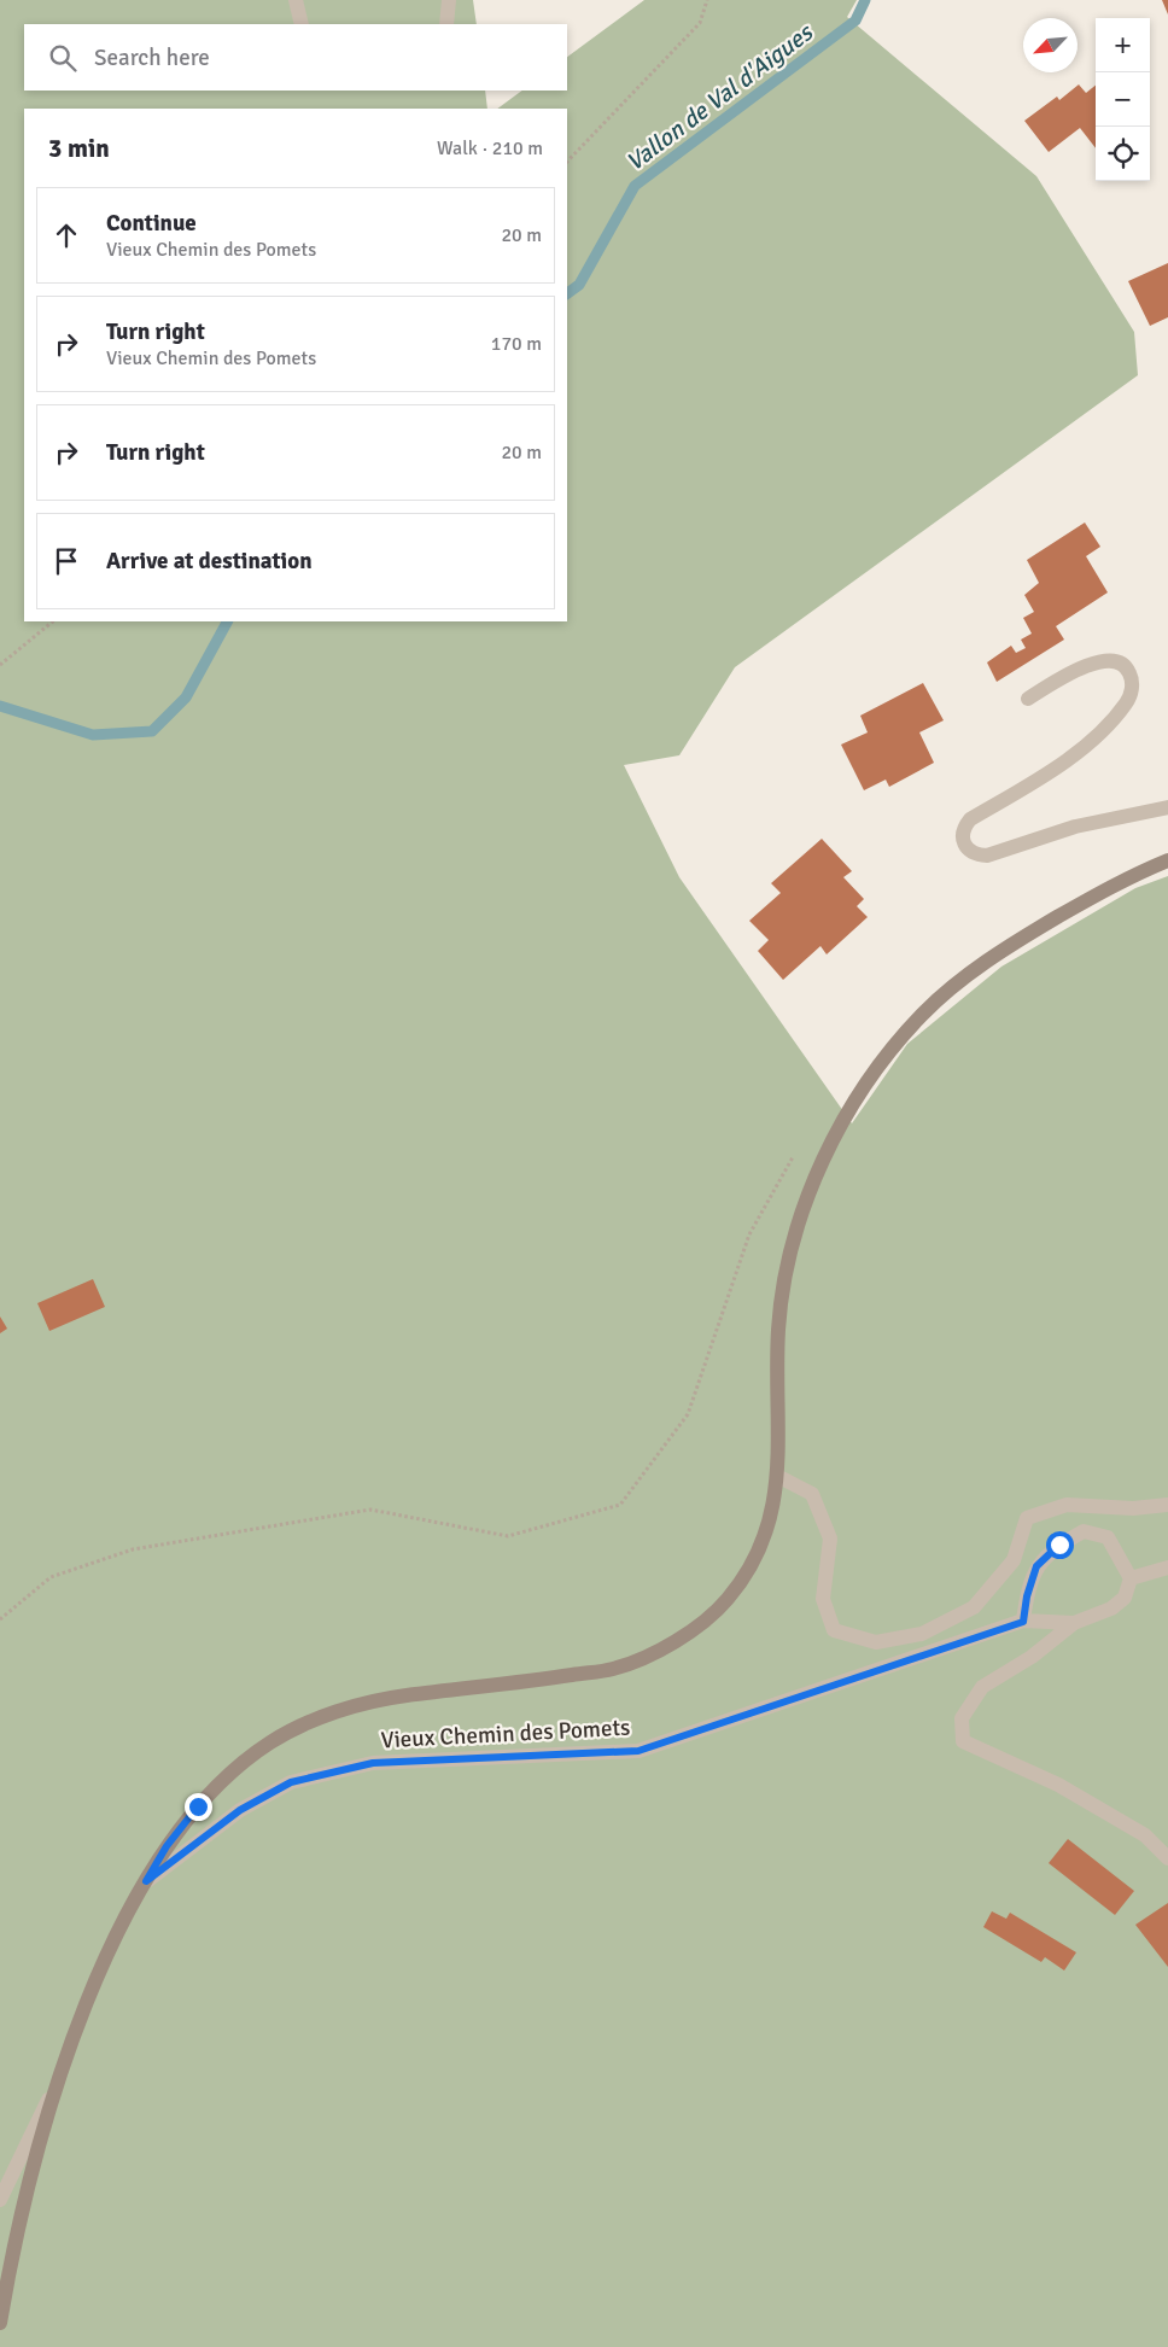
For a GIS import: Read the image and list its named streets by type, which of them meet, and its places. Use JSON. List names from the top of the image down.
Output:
{
  "streets": {
    "street": ["Vieux Chemin des Pomets"]
  },
  "water": ["Vallon de Val d'Aigues"],
  "north": "bottom left",
  "page": {
    "map_buttons": ["+", "−"],
    "search": "Search here",
    "heading": ["3 min", "Walk · 210 m"],
    "list": [
      ["Continue", "Vieux Chemin des Pomets", "20 m"],
      ["Turn right", "Vieux Chemin des Pomets", "170 m"],
      ["Turn right", "20 m"],
      "Arrive at destination"
    ]
  }
}
